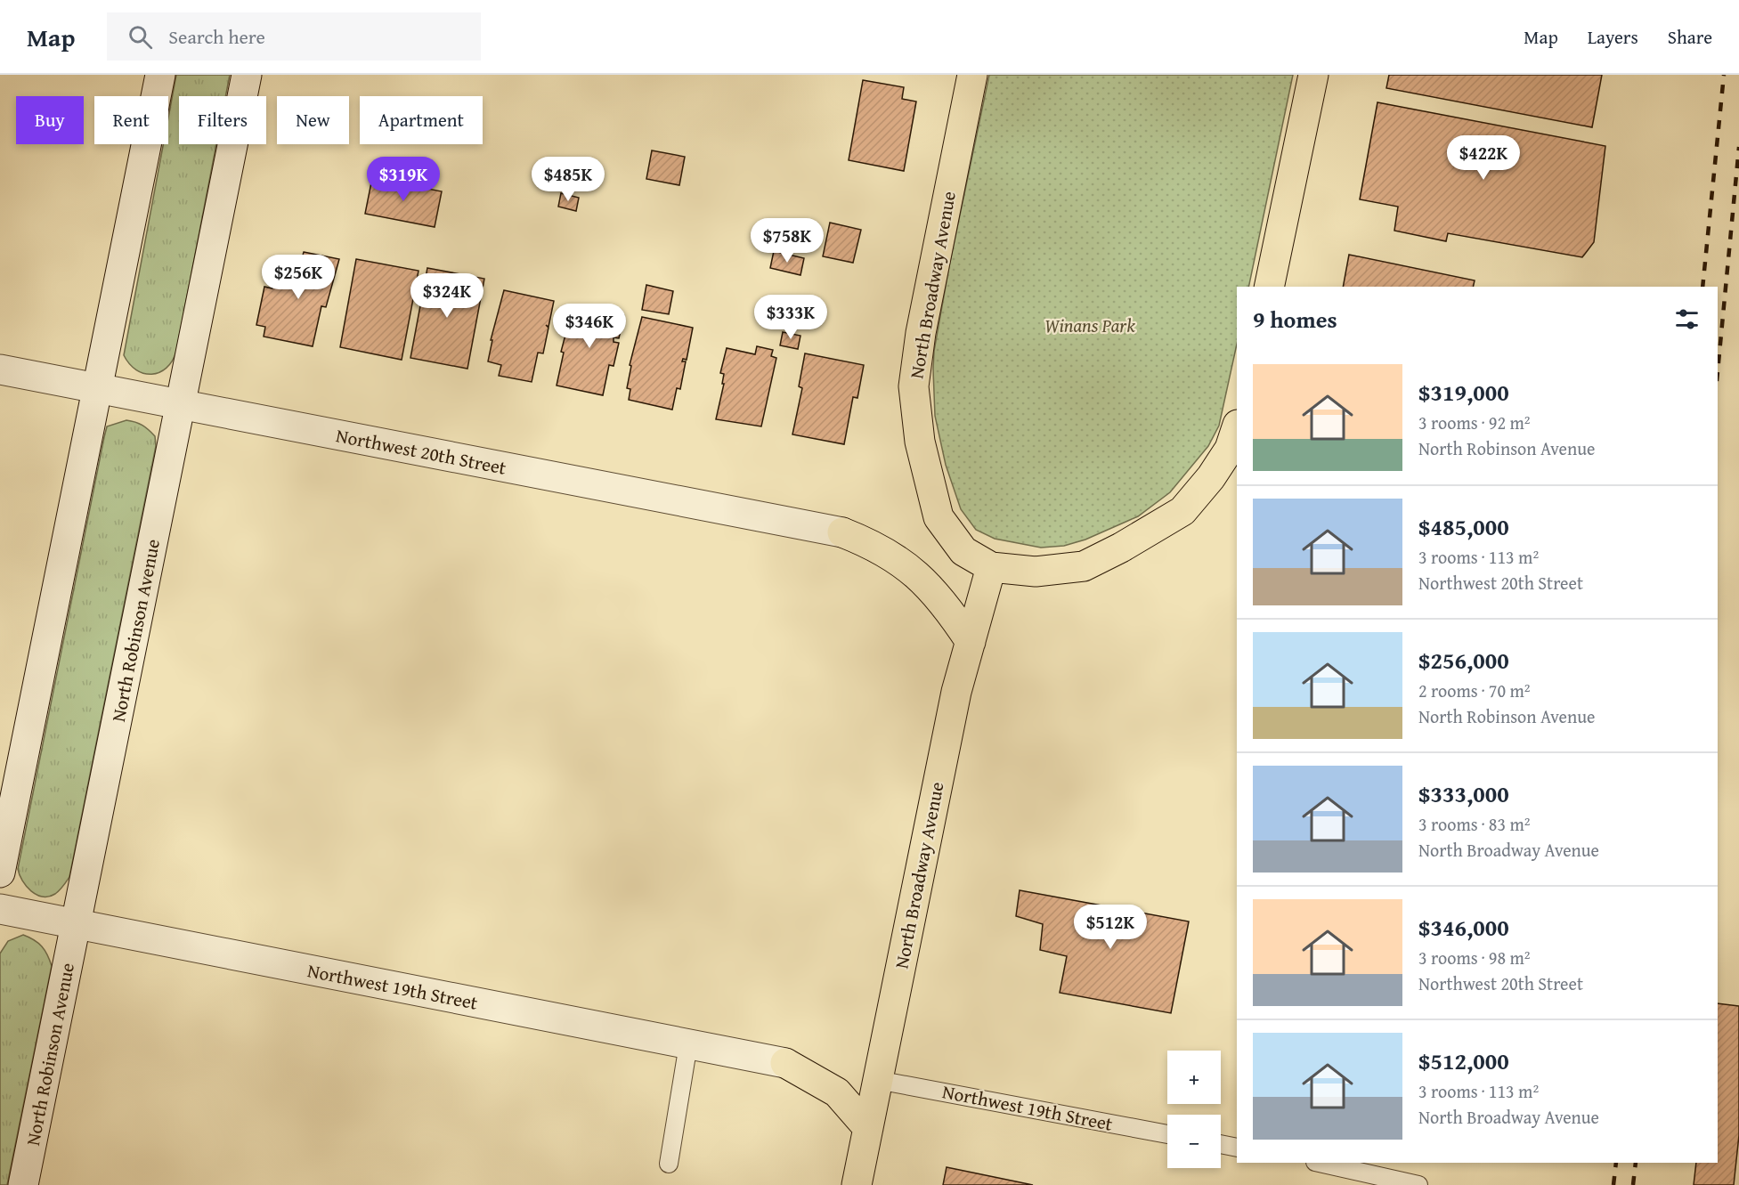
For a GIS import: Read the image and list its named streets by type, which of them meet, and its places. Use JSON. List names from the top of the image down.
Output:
{
  "streets": {
    "main road": ["North Broadway Avenue"],
    "street": ["Northwest 20th Street", "North Robinson Avenue", "Northwest 19th Street"]
  },
  "crossings": [
    ["North Broadway Avenue", "Northwest 19th Street"],
    ["Northwest 20th Street", "North Robinson Avenue"],
    ["North Robinson Avenue", "Northwest 19th Street"]
  ],
  "parks": ["Winans Park"],
  "page": {
    "header": "Map",
    "search": "Search here",
    "nav": ["Map", "Layers", "Share"],
    "chip": [
      "Buy",
      "Rent",
      "Filters",
      "New",
      "Apartment"
    ],
    "price": [
      "$422K",
      "$319K",
      "$485K",
      "$758K",
      "$256K",
      "$324K",
      "$333K",
      "$346K",
      "$512K"
    ],
    "heading": "9 homes",
    "list": [
      {
        "name": "$319,000",
        "note": "3 rooms · 92 m² · North Robinson Avenue"
      },
      {
        "name": "$485,000",
        "note": "3 rooms · 113 m² · Northwest 20th Street"
      },
      {
        "name": "$256,000",
        "note": "2 rooms · 70 m² · North Robinson Avenue"
      },
      {
        "name": "$333,000",
        "note": "3 rooms · 83 m² · North Broadway Avenue"
      },
      {
        "name": "$346,000",
        "note": "3 rooms · 98 m² · Northwest 20th Street"
      },
      {
        "name": "$512,000",
        "note": "3 rooms · 113 m² · North Broadway Avenue"
      }
    ],
    "map_buttons": ["+", "−"]
  }
}
